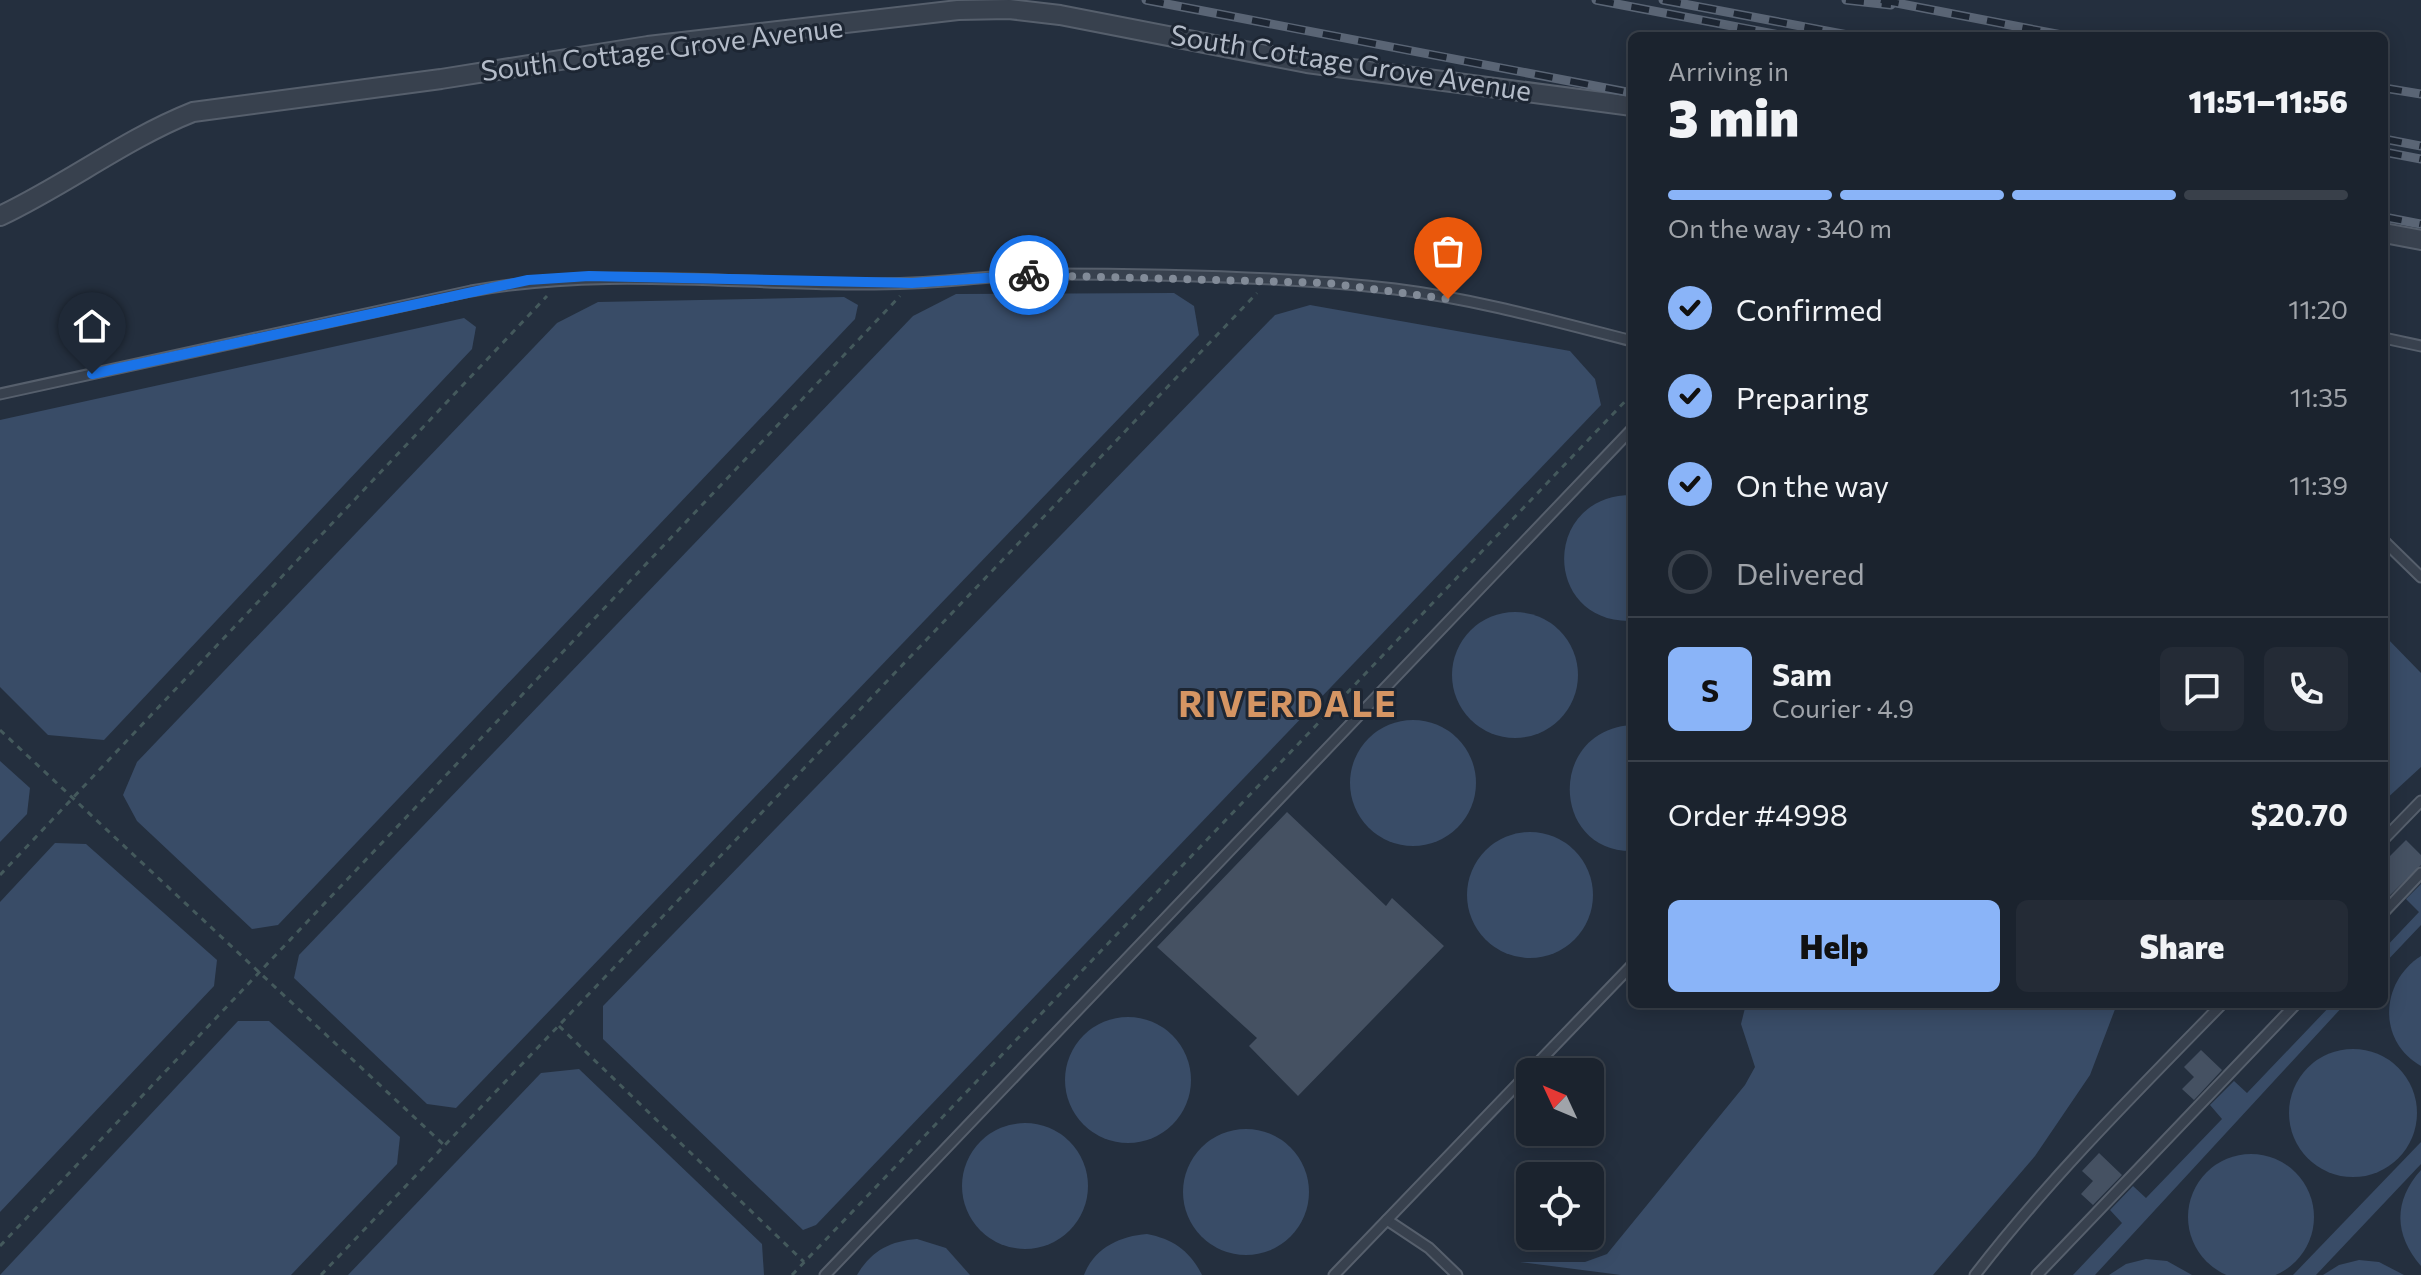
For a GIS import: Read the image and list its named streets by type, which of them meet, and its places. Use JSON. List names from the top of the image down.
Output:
{
  "streets": {
    "street": ["South Cottage Grove Avenue"]
  },
  "districts": ["RIVERDALE"],
  "north": "top left",
  "page": {
    "heading": ["3 min", "Arriving in", "11:51–11:56"],
    "panel": [
      "Sam",
      "Courier · 4.9",
      "Order #4998",
      "$20.70"
    ],
    "bar": "On the way · 340 m",
    "list": [
      ["Confirmed", "11:20"],
      ["Preparing", "11:35"],
      ["On the way", "11:39"],
      "Delivered"
    ],
    "round": "S",
    "buttons": ["Help", "Share"]
  }
}
